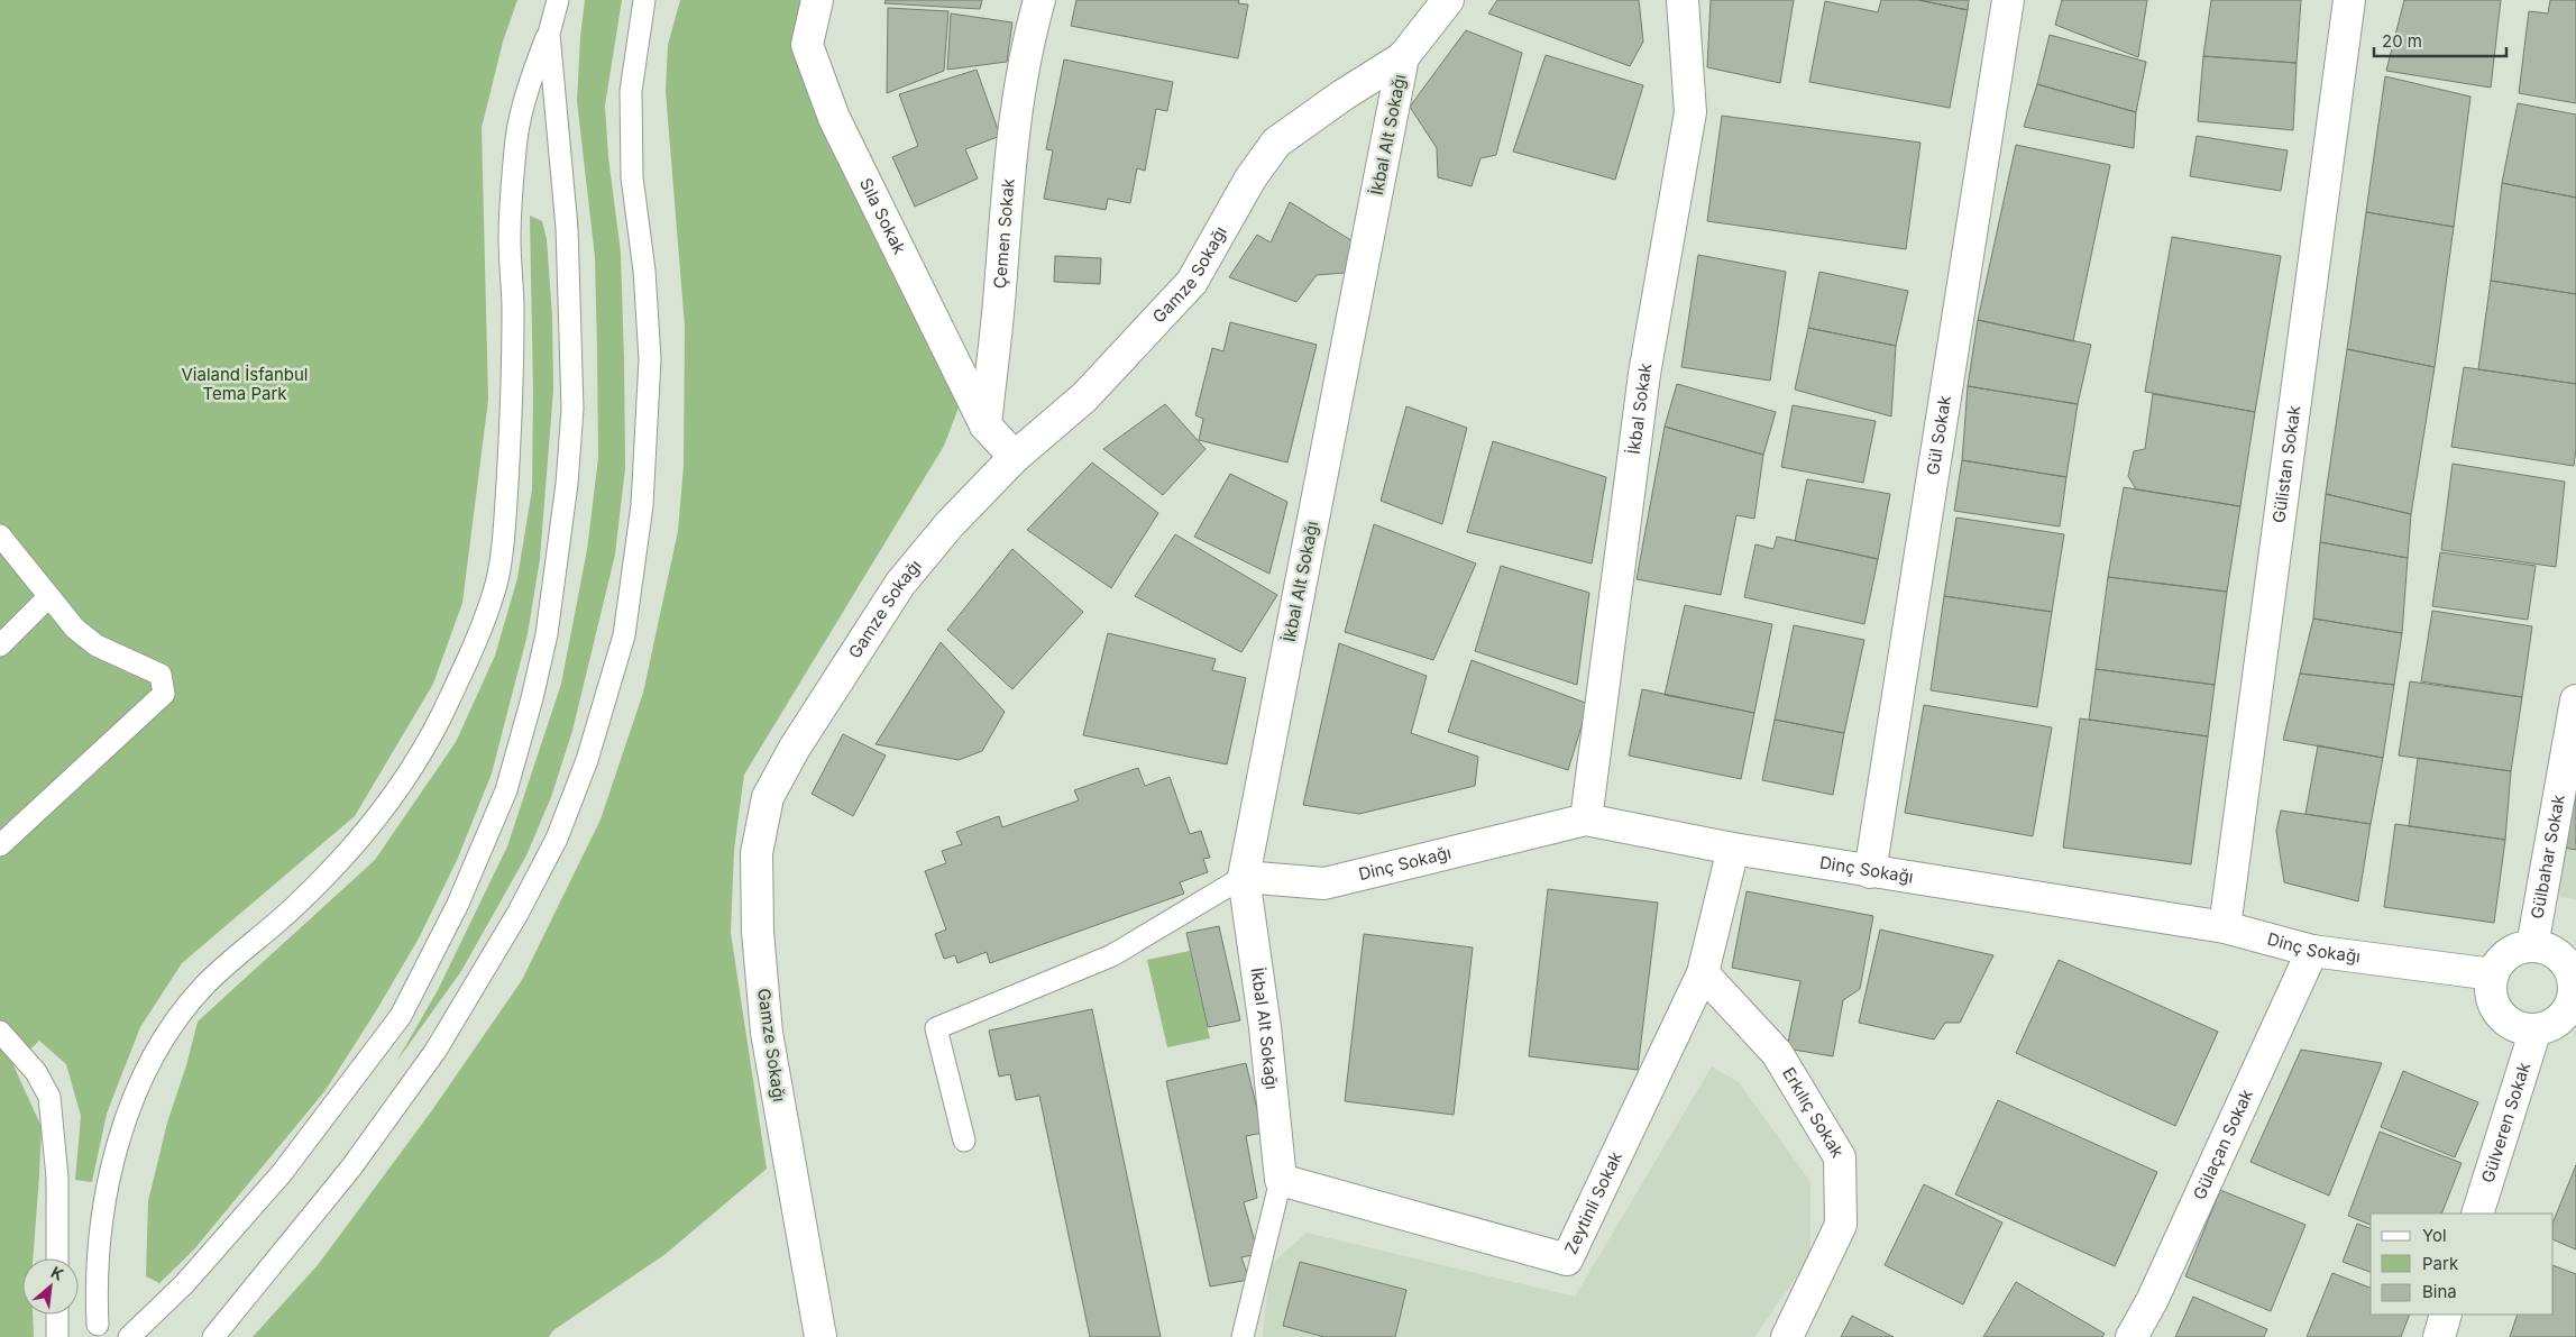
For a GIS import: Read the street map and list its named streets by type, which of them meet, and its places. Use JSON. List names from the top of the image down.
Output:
{
  "streets": {
    "street": [
      "İkbal Alt Sokağı",
      "Sıla Sokak",
      "Çemen Sokak",
      "Gamze Sokağı",
      "İkbal Sokak",
      "Gül Sokak",
      "Gülistan Sokak",
      "Gülbahar Sokak",
      "Dinç Sokağı",
      "Erkılıç Sokak",
      "Gülveren Sokak",
      "Gülaçan Sokak",
      "Zeytinli Sokak"
    ]
  },
  "crossings": [
    ["İkbal Alt Sokağı", "Gamze Sokağı"],
    ["İkbal Alt Sokağı", "Dinç Sokağı"],
    ["İkbal Alt Sokağı", "Zeytinli Sokak"],
    ["Sıla Sokak", "Çemen Sokak"],
    ["İkbal Sokak", "Dinç Sokağı"],
    ["Gül Sokak", "Dinç Sokağı"],
    ["Gülistan Sokak", "Dinç Sokağı"],
    ["Gülbahar Sokak", "Dinç Sokağı"],
    ["Gülbahar Sokak", "Gülveren Sokak"],
    ["Dinç Sokağı", "Gülveren Sokak"],
    ["Dinç Sokağı", "Gülaçan Sokak"],
    ["Dinç Sokağı", "Zeytinli Sokak"],
    ["Erkılıç Sokak", "Zeytinli Sokak"]
  ],
  "parks": ["Vialand İsfanbul Tema Park"],
  "legend": ["Yol", "Park", "Bina"],
  "scale_bar": "20 m",
  "north": "top right"
}
